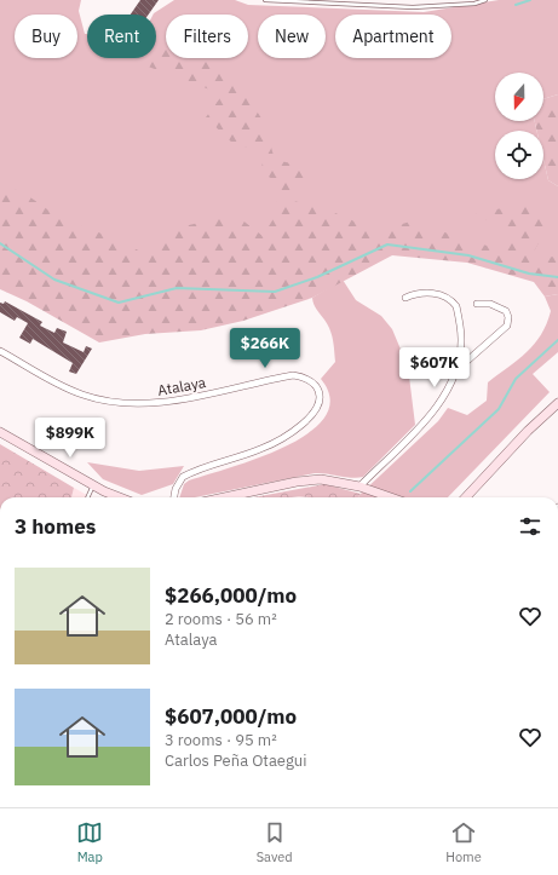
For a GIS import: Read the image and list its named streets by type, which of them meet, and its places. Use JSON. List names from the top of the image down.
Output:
{
  "streets": {
    "street": ["Atalaya"]
  },
  "north": "bottom",
  "page": {
    "chip": [
      "Buy",
      "Rent",
      "Filters",
      "New",
      "Apartment"
    ],
    "price": ["$266K", "$607K", "$899K"],
    "heading": "3 homes",
    "list": [
      {
        "name": "$266,000/mo",
        "note": "2 rooms · 56 m² · Atalaya"
      },
      {
        "name": "$607,000/mo",
        "note": "3 rooms · 95 m² · Carlos Peña Otaegui"
      }
    ],
    "tabs": ["Map", "Saved", "Home"]
  }
}
